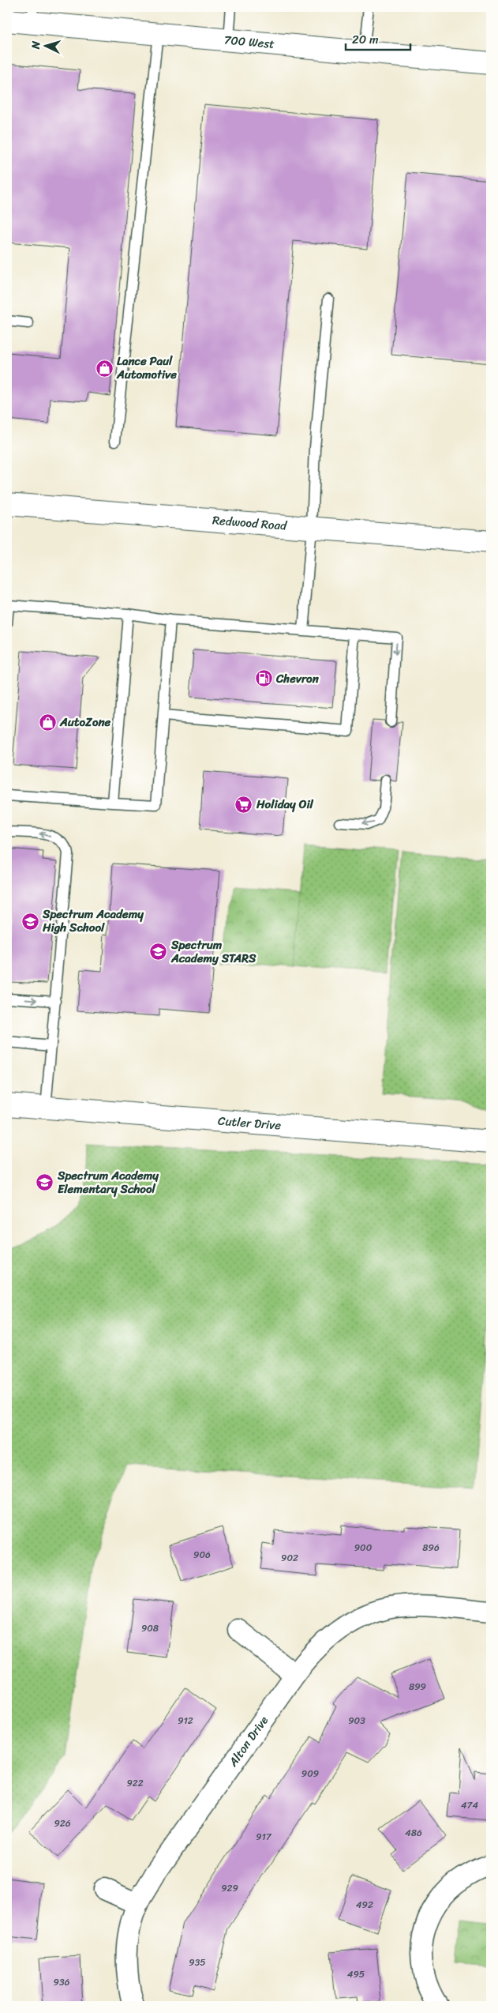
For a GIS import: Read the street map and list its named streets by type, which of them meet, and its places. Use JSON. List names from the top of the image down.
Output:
{
  "streets": {
    "street": [
      "700 West",
      "Redwood Road",
      "Cutler Drive",
      "Alton Drive"
    ]
  },
  "places": {
    "shop": ["Lance Paul Automotive", "AutoZone"],
    "fuel station": ["Chevron"],
    "supermarket": ["Holiday Oil"],
    "school or university": ["Spectrum Academy High School", "Spectrum Academy STARS", "Spectrum Academy Elementary School"]
  },
  "house_numbers": [
    "900",
    "896",
    "906",
    "902",
    "908",
    "899",
    "912",
    "903",
    "909",
    "922",
    "474",
    "926",
    "486",
    "917",
    "929",
    "492",
    "935",
    "495",
    "936"
  ],
  "scale_bar": "20 m",
  "north": "left"
}
